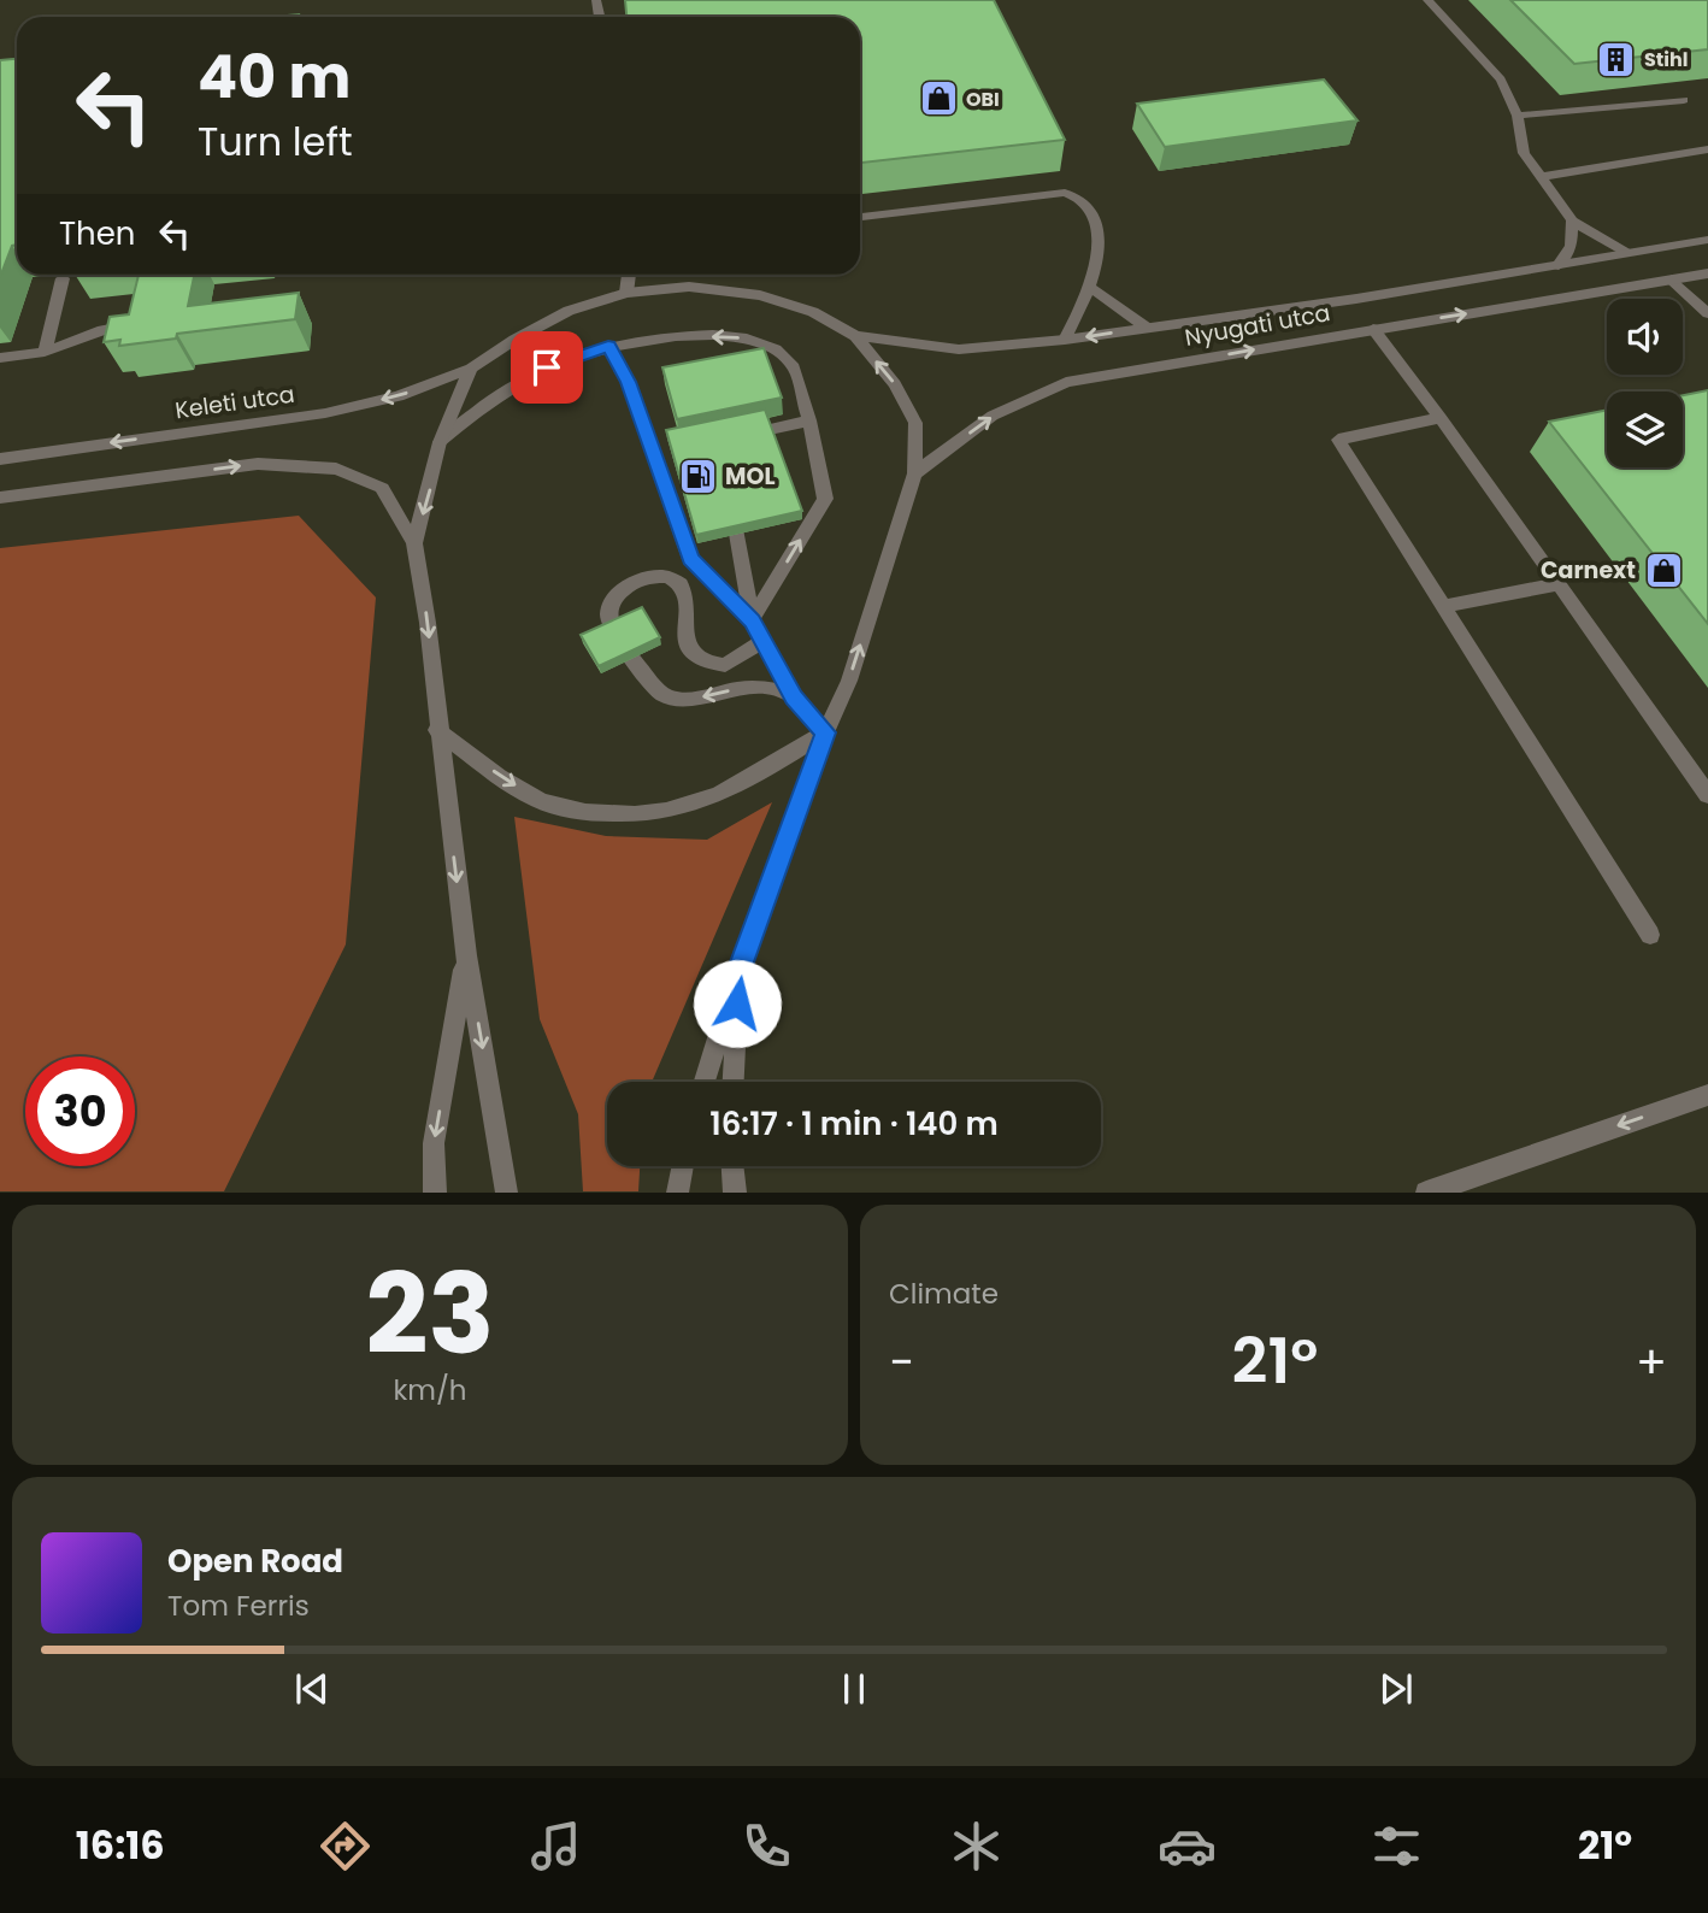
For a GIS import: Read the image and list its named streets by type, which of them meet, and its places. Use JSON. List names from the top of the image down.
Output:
{
  "streets": {
    "street": ["Nyugati utca", "Keleti utca"]
  },
  "crossings": [
    ["Nyugati utca", "Keleti utca"]
  ],
  "places": {
    "building": ["Stihl"],
    "shop": ["OBI", "Carnext"],
    "fuel station": ["MOL"]
  },
  "page": {
    "turn": ["40 m", "Turn left"],
    "then": "Then",
    "limit": "30",
    "trip": "16:17 · 1 min · 140 m",
    "tile": [
      ["23", "km/h"],
      "Climate"
    ],
    "heat": ["−", "21°", "+"],
    "song": ["Open Road", "Tom Ferris"],
    "tabs": ["16:16", "21°"]
  }
}
